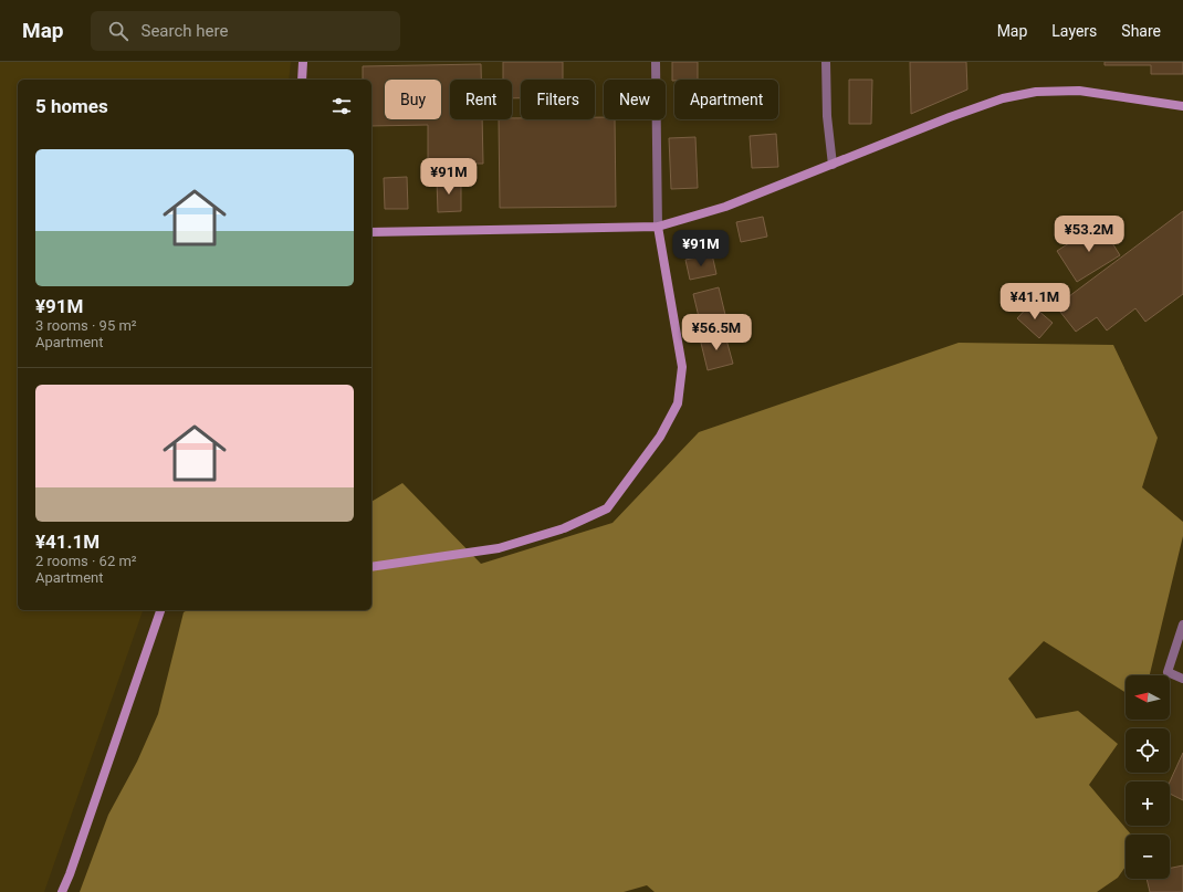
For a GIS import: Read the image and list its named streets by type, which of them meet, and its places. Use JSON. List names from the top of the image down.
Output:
{
  "north": "left",
  "page": {
    "header": "Map",
    "search": "Search here",
    "nav": ["Map", "Layers", "Share"],
    "chip": [
      "Buy",
      "Rent",
      "Filters",
      "New",
      "Apartment"
    ],
    "heading": "5 homes",
    "list": [
      {
        "name": "¥91M",
        "note": "3 rooms · 95 m² · Apartment"
      },
      {
        "name": "¥41.1M",
        "note": "2 rooms · 62 m² · Apartment"
      }
    ],
    "price": [
      "¥91M",
      "¥53.2M",
      "¥91M",
      "¥41.1M",
      "¥56.5M"
    ],
    "map_buttons": ["+", "−"]
  }
}
